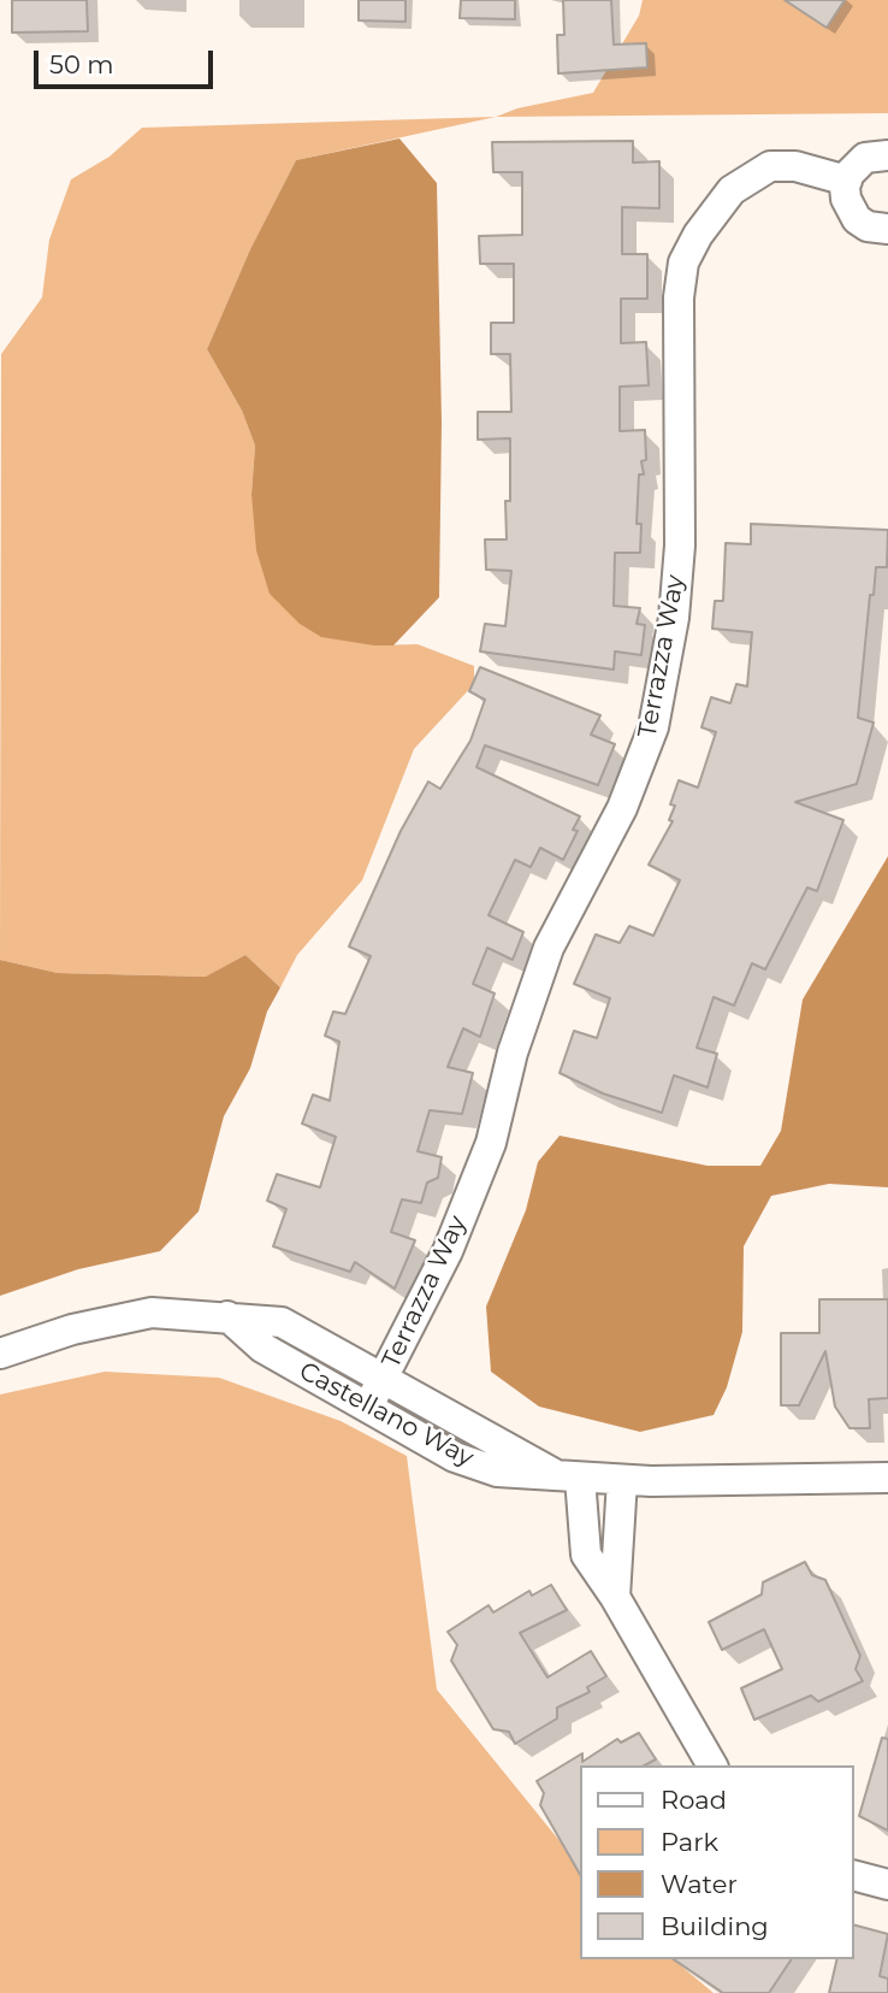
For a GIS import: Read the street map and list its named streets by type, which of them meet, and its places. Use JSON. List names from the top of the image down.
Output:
{
  "streets": {
    "street": ["Terrazza Way", "Castellano Way"]
  },
  "crossings": [
    ["Terrazza Way", "Castellano Way"]
  ],
  "legend": [
    "Road",
    "Park",
    "Water",
    "Building"
  ],
  "scale_bar": "50 m"
}
